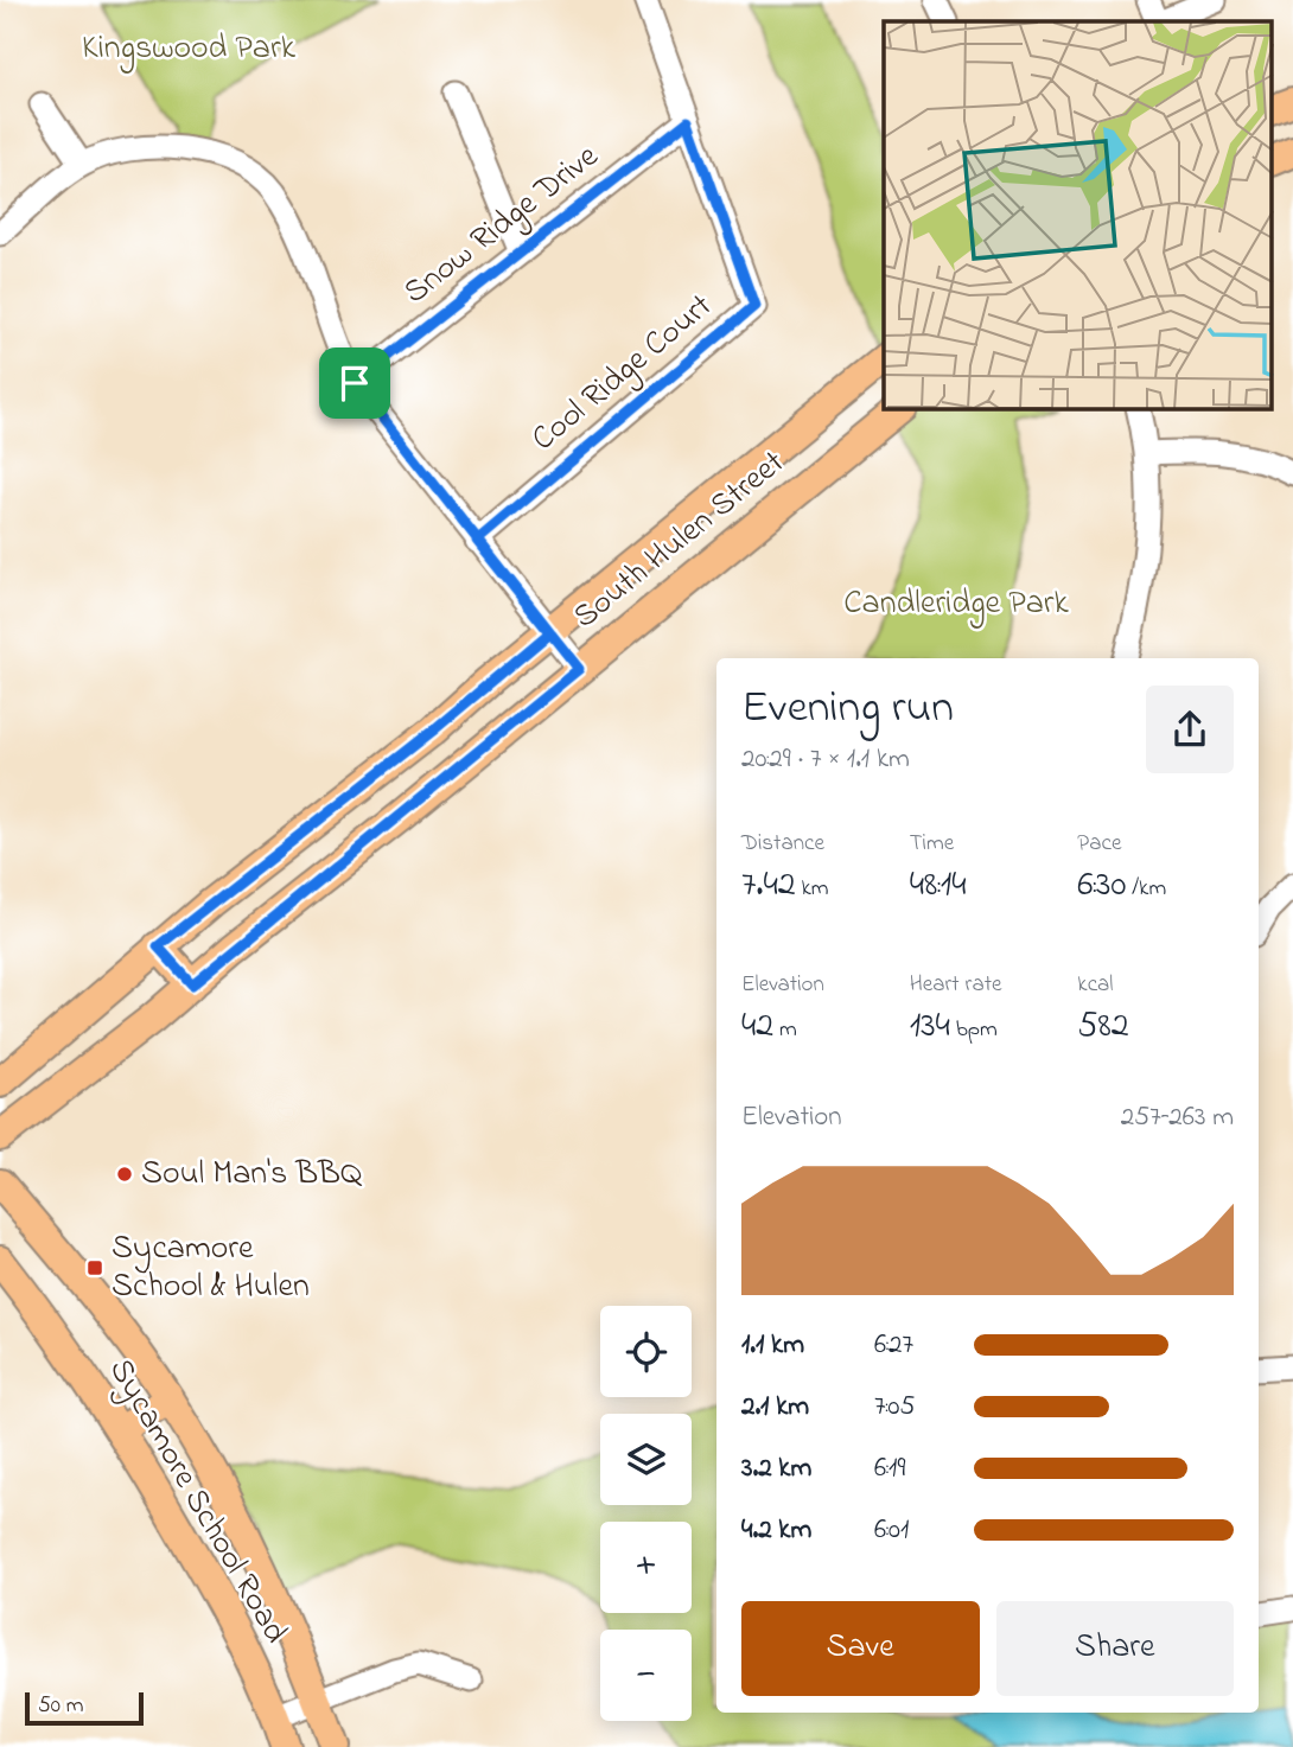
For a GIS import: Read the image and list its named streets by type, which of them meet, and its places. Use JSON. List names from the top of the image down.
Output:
{
  "streets": {
    "main road": ["South Hulen Street", "Sycamore School Road"],
    "street": ["Snow Ridge Drive", "Cool Ridge Court"]
  },
  "crossings": [
    ["Snow Ridge Drive", "Cool Ridge Court"]
  ],
  "parks": ["Kingswood Park", "Candleridge Park"],
  "places": {
    "other": ["Soul Man's BBQ"],
    "transit": ["Sycamore School & Hulen"]
  },
  "scale_bar": "50 m",
  "page": {
    "heading": ["Evening run", "20:29 · 7 × 1.1 km"],
    "stats": [
      ["Distance", "7.42 km"],
      ["Time", "48:14"],
      ["Pace", "6:30 /km"],
      ["Elevation", "42 m"],
      ["Heart rate", "134 bpm"],
      ["kcal", "582"]
    ],
    "chart": ["Elevation", "257–263 m"],
    "map_buttons": ["+", "−"],
    "list": [
      {
        "name": "1.1 km",
        "note": "6:27"
      },
      {
        "name": "2.1 km",
        "note": "7:05"
      },
      {
        "name": "3.2 km",
        "note": "6:19"
      },
      {
        "name": "4.2 km",
        "note": "6:01"
      }
    ],
    "buttons": ["Save", "Share"],
    "scale": "50 m"
  }
}
